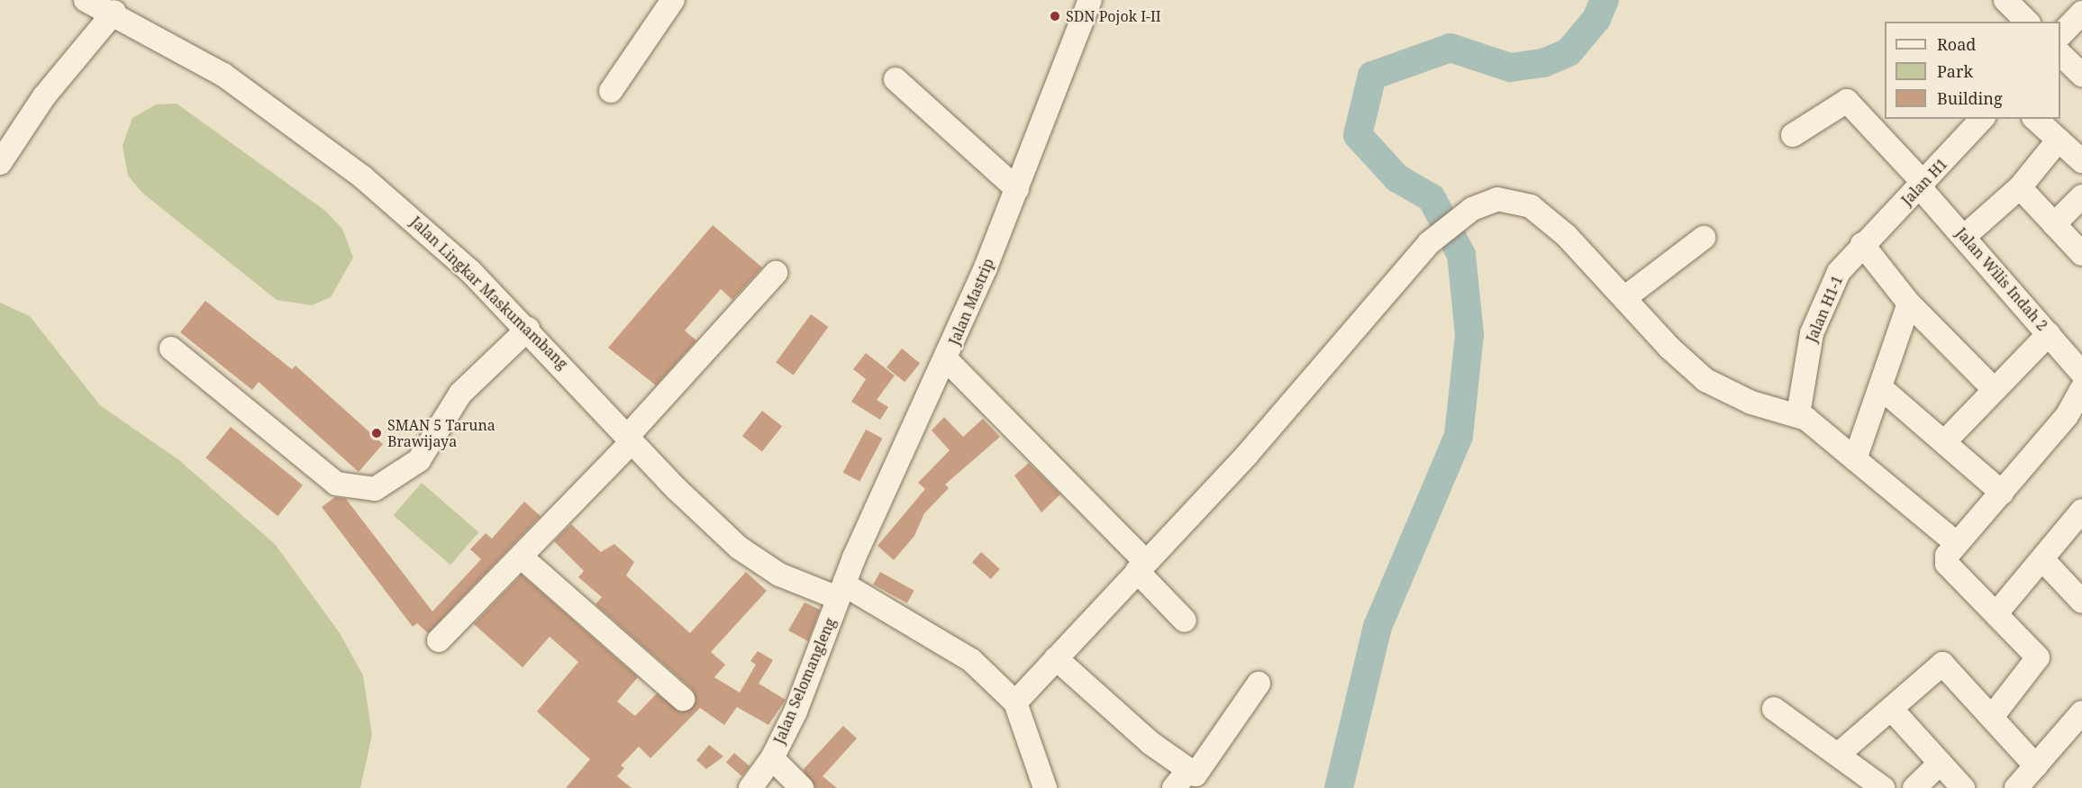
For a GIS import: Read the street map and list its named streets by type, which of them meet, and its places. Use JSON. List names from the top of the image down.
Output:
{
  "streets": {
    "street": [
      "Jalan H1",
      "Jalan Wilis Indah 2",
      "Jalan Lingkar Maskumambang",
      "Jalan Mastrip",
      "Jalan H1-1",
      "Jalan Selomangleng"
    ]
  },
  "crossings": [
    ["Jalan H1", "Jalan Wilis Indah 2"],
    ["Jalan H1", "Jalan H1-1"],
    ["Jalan Lingkar Maskumambang", "Jalan Mastrip"],
    ["Jalan Lingkar Maskumambang", "Jalan Selomangleng"],
    ["Jalan Mastrip", "Jalan Selomangleng"]
  ],
  "places": ["SDN Pojok I-II", "SMAN 5 Taruna Brawijaya"],
  "legend": ["Road", "Park", "Building"]
}
